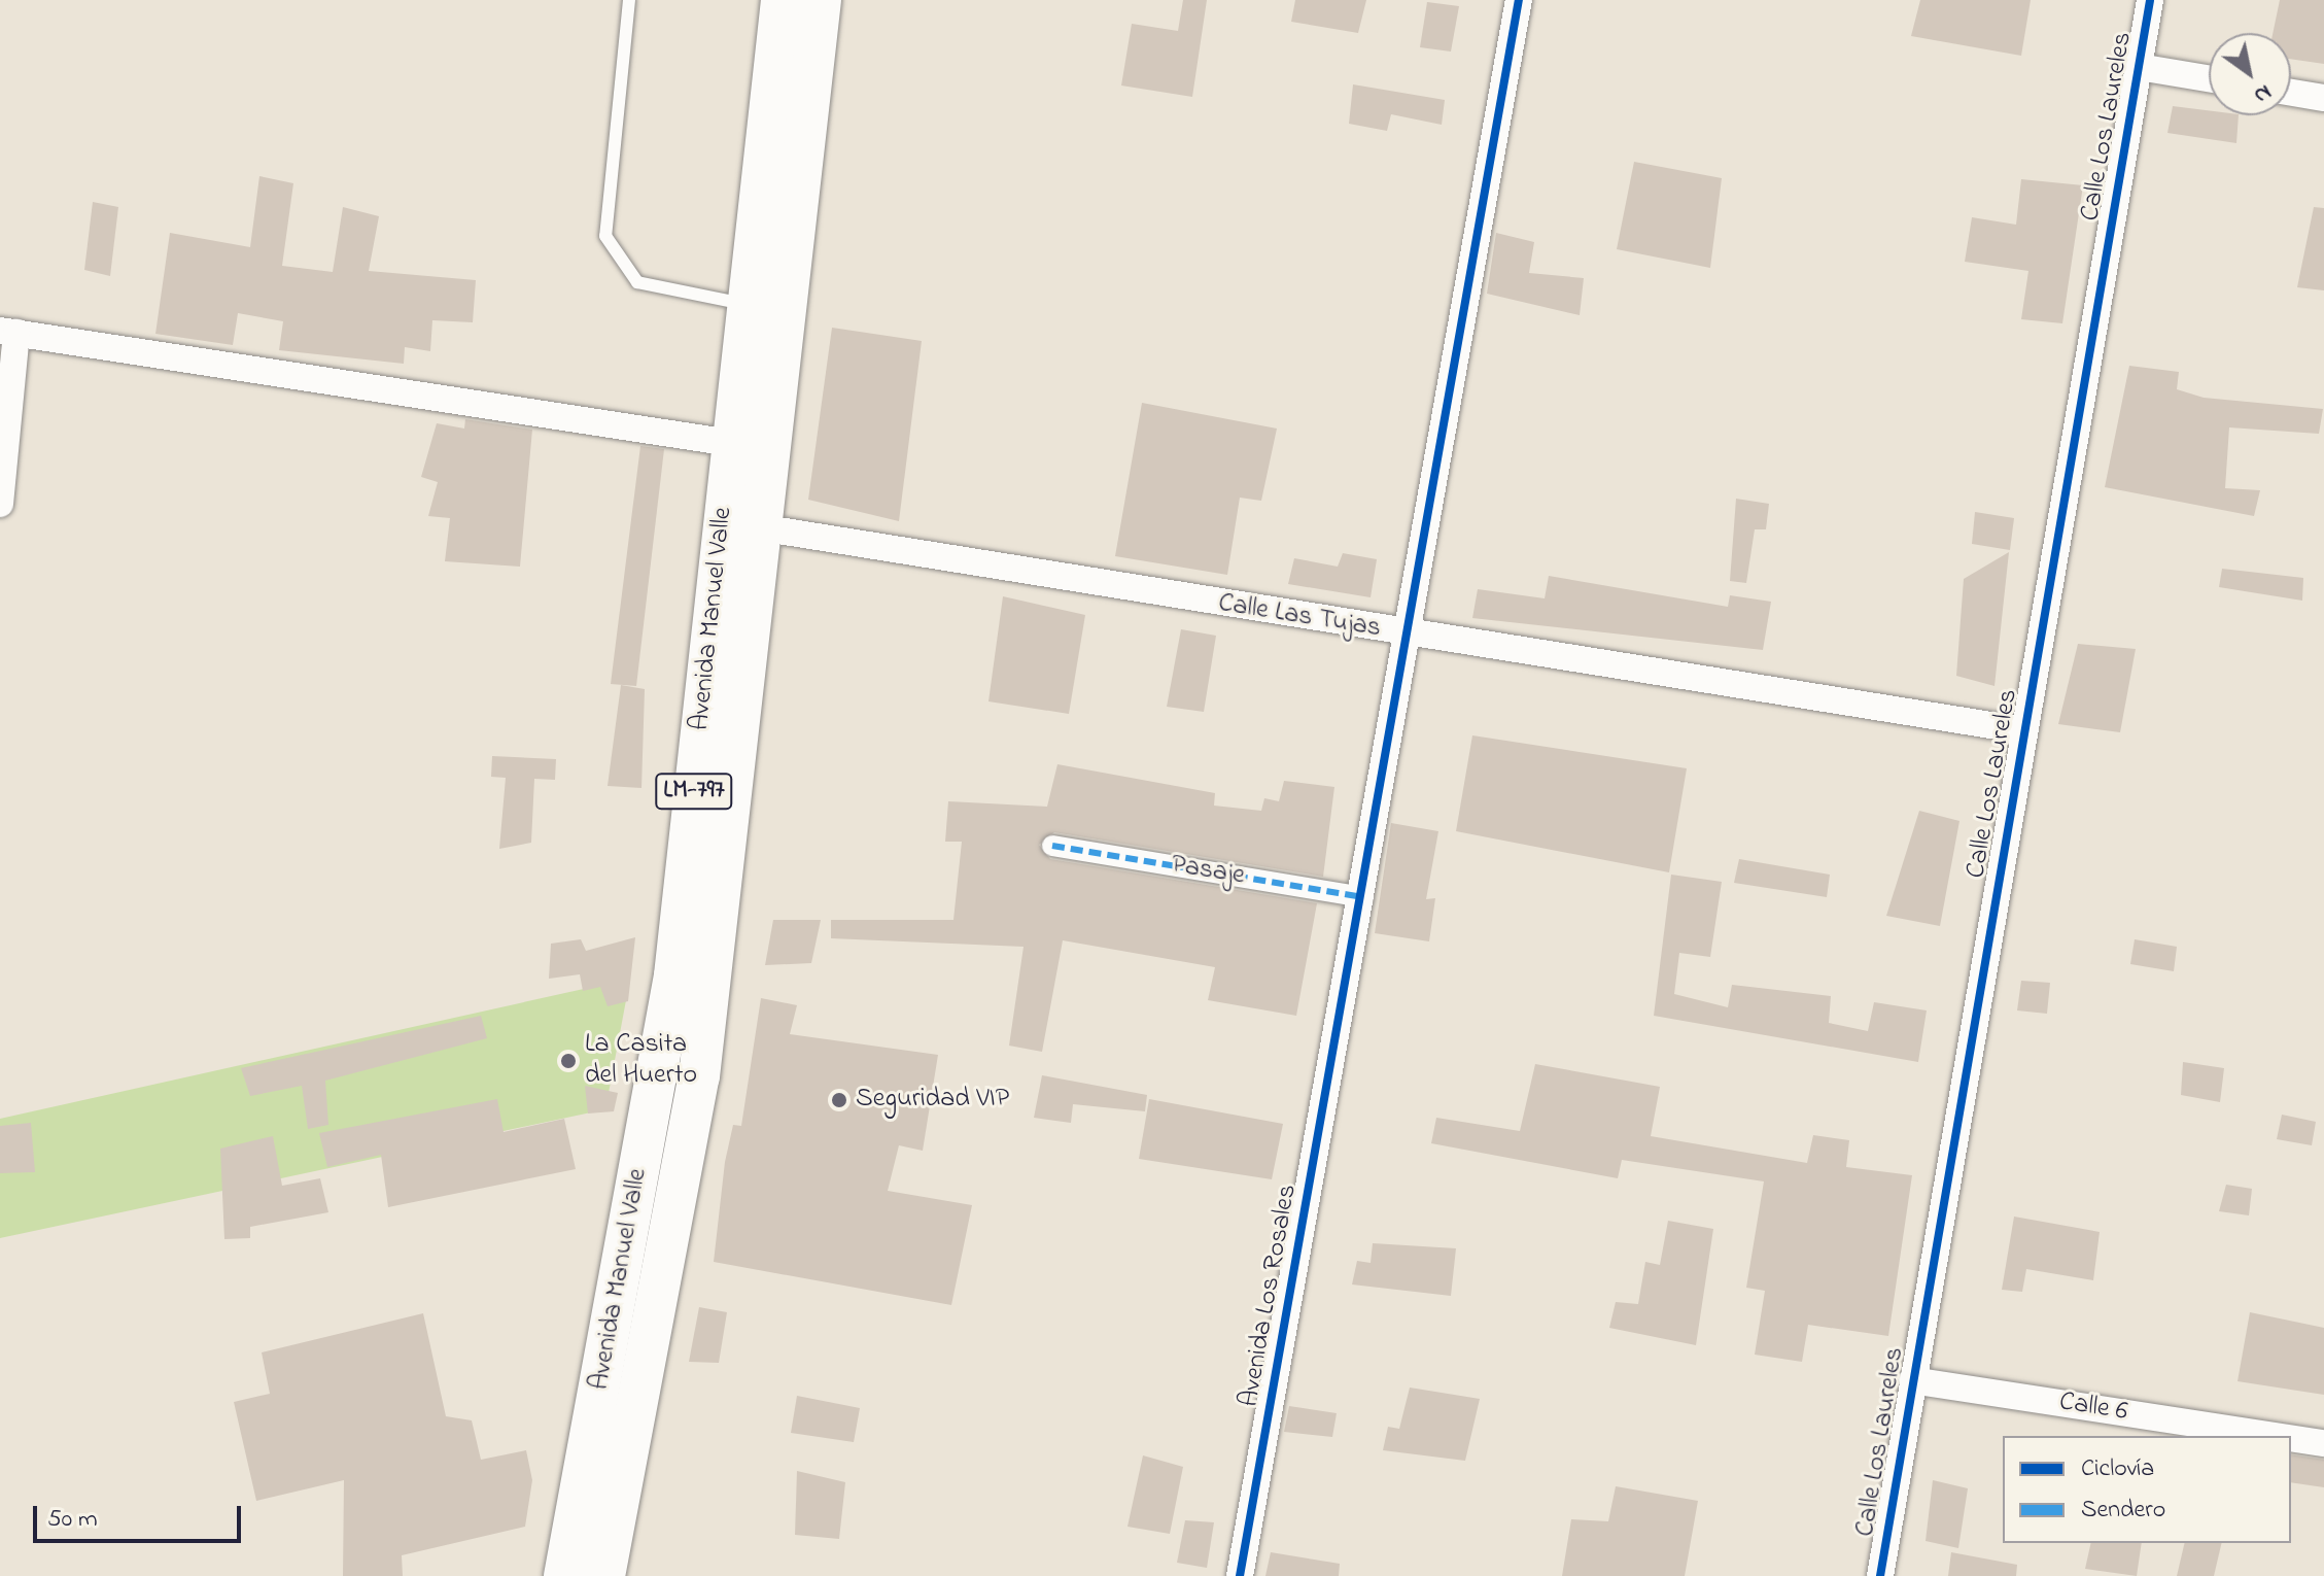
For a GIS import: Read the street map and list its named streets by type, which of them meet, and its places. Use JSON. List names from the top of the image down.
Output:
{
  "streets": {
    "main road": ["Avenida Manuel Valle", "LM-797"],
    "street": [
      "Calle Los Laureles",
      "Calle Las Tujas",
      "Pasaje",
      "Avenida Los Rosales",
      "Calle 6"
    ]
  },
  "crossings": [
    ["Calle Los Laureles", "Calle Las Tujas"],
    ["Calle Los Laureles", "Calle 6"],
    ["Calle Las Tujas", "Avenida Manuel Valle"],
    ["Calle Las Tujas", "Avenida Los Rosales"],
    ["Pasaje", "Avenida Los Rosales"]
  ],
  "places": ["La Casita del Huerto", "Seguridad VIP"],
  "legend": ["Ciclovía", "Sendero"],
  "scale_bar": "50 m",
  "north": "bottom right"
}
